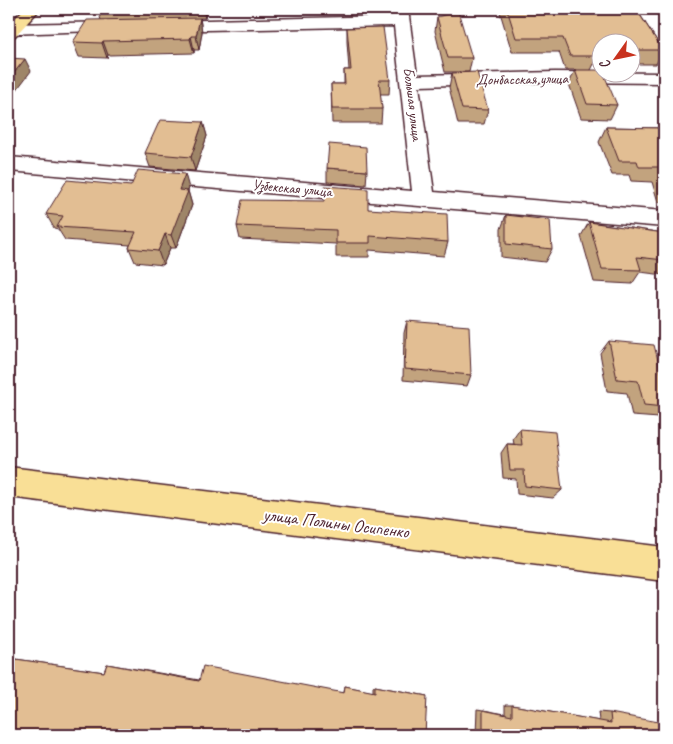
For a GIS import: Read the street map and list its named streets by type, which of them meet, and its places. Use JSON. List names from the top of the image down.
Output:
{
  "streets": {
    "main road": ["улица Полины Осипенко"],
    "street": ["Донбасская улица", "Большая улица", "Узбекская улица"]
  },
  "crossings": [
    ["Донбасская улица", "Большая улица"],
    ["Большая улица", "Узбекская улица"]
  ],
  "north": "bottom left"
}
